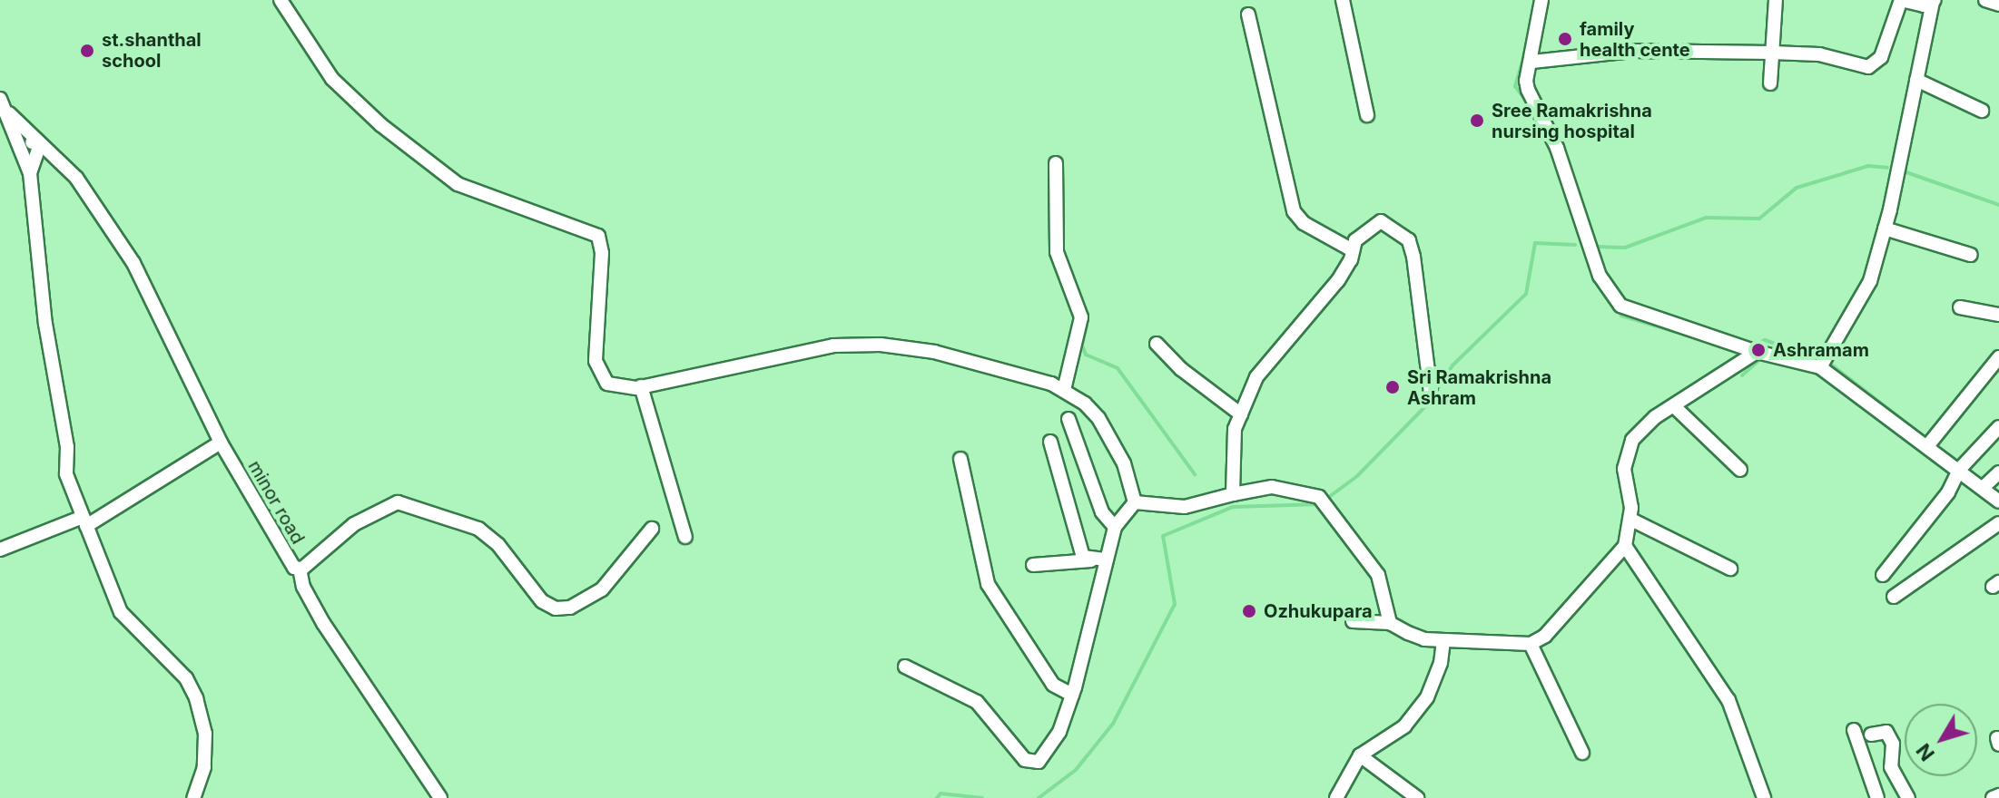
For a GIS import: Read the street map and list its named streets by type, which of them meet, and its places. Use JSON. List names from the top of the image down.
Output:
{
  "streets": {
    "street": ["minor road"]
  },
  "places": [
    "family health cente",
    "st.shanthal school",
    "Sree Ramakrishna nursing hospital",
    "Ashramam",
    "Sri Ramakrishna Ashram",
    "Ozhukupara"
  ],
  "north": "bottom left"
}
